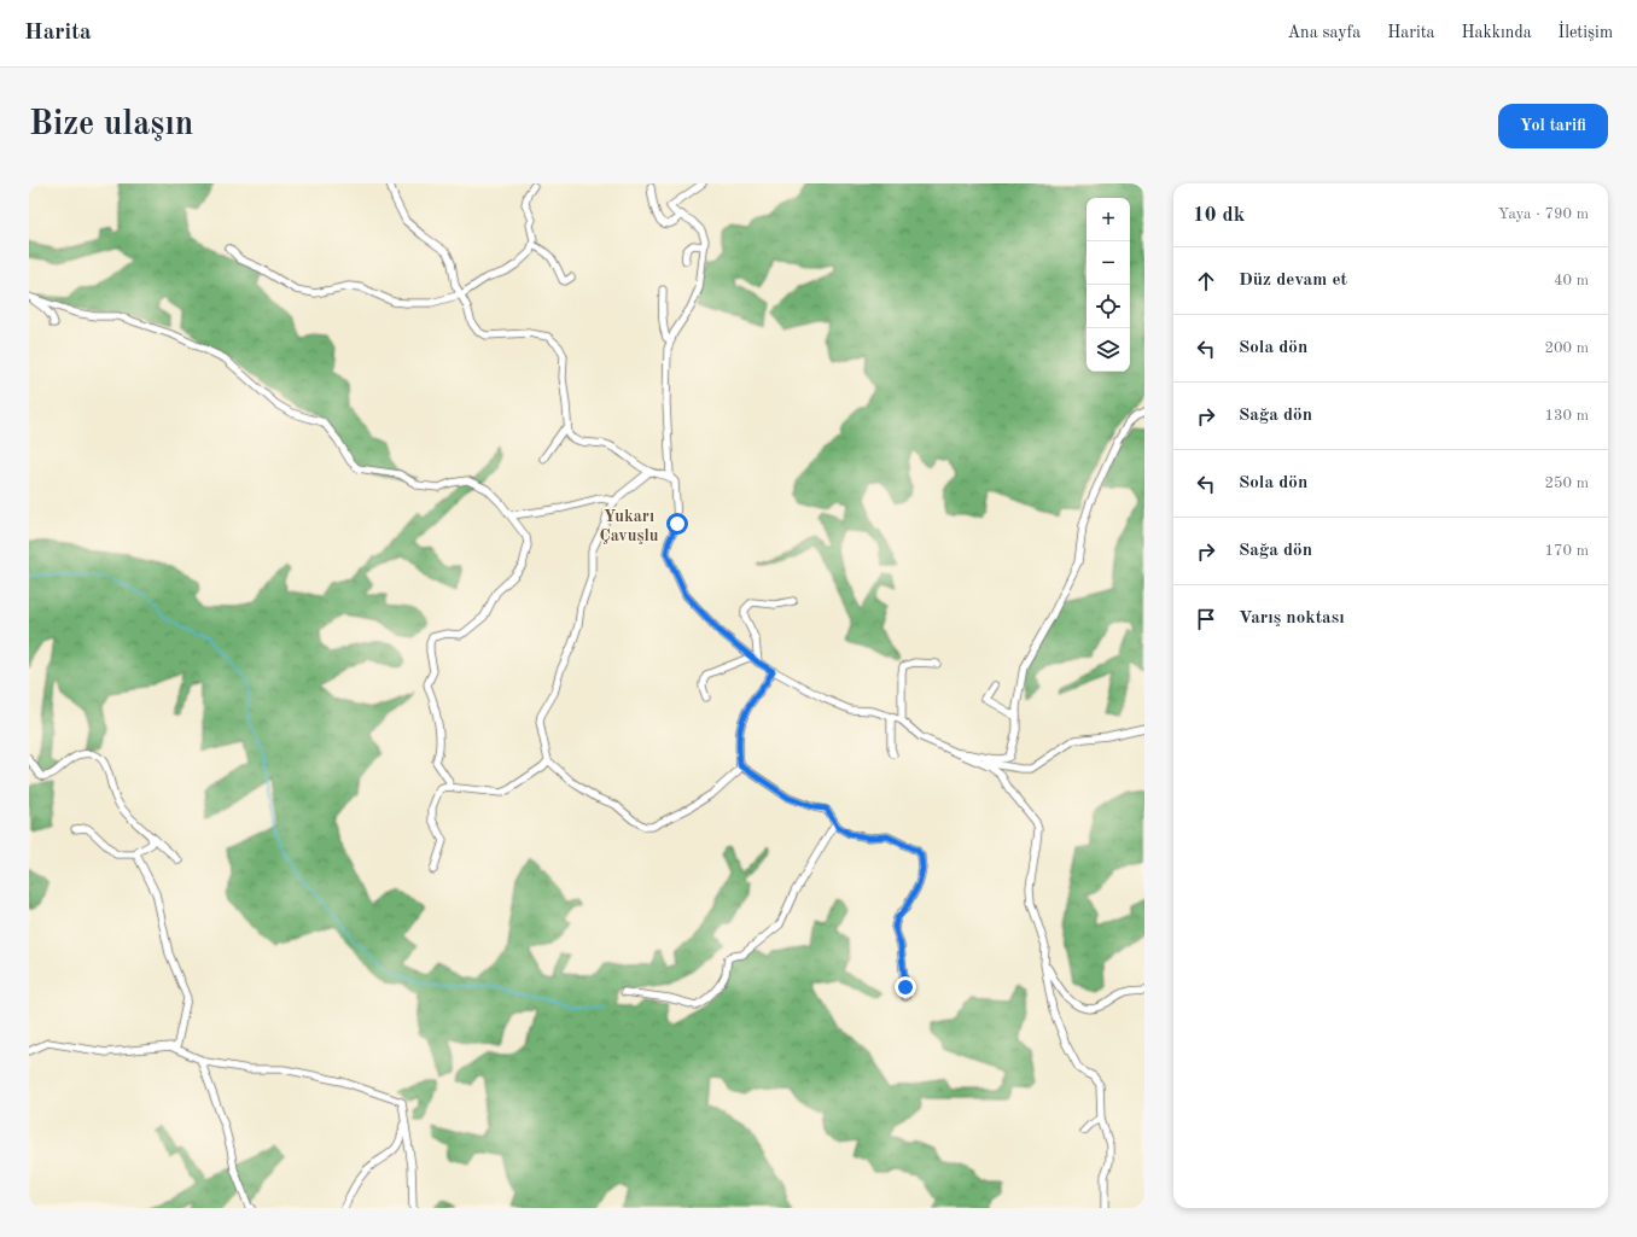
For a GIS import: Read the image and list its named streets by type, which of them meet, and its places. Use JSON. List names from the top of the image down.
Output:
{
  "districts": ["Yukarı Çavuşlu"],
  "page": {
    "header": "Harita",
    "nav": [
      "Ana sayfa",
      "Harita",
      "Hakkında",
      "İletişim"
    ],
    "buttons": "Yol tarifi",
    "title": "Bize ulaşın",
    "heading": ["10 dk", "Yaya · 790 m"],
    "map_buttons": ["+", "−"],
    "list": [
      ["Düz devam et", "40 m"],
      ["Sola dön", "200 m"],
      ["Sağa dön", "130 m"],
      ["Sola dön", "250 m"],
      ["Sağa dön", "170 m"],
      "Varış noktası"
    ]
  }
}
